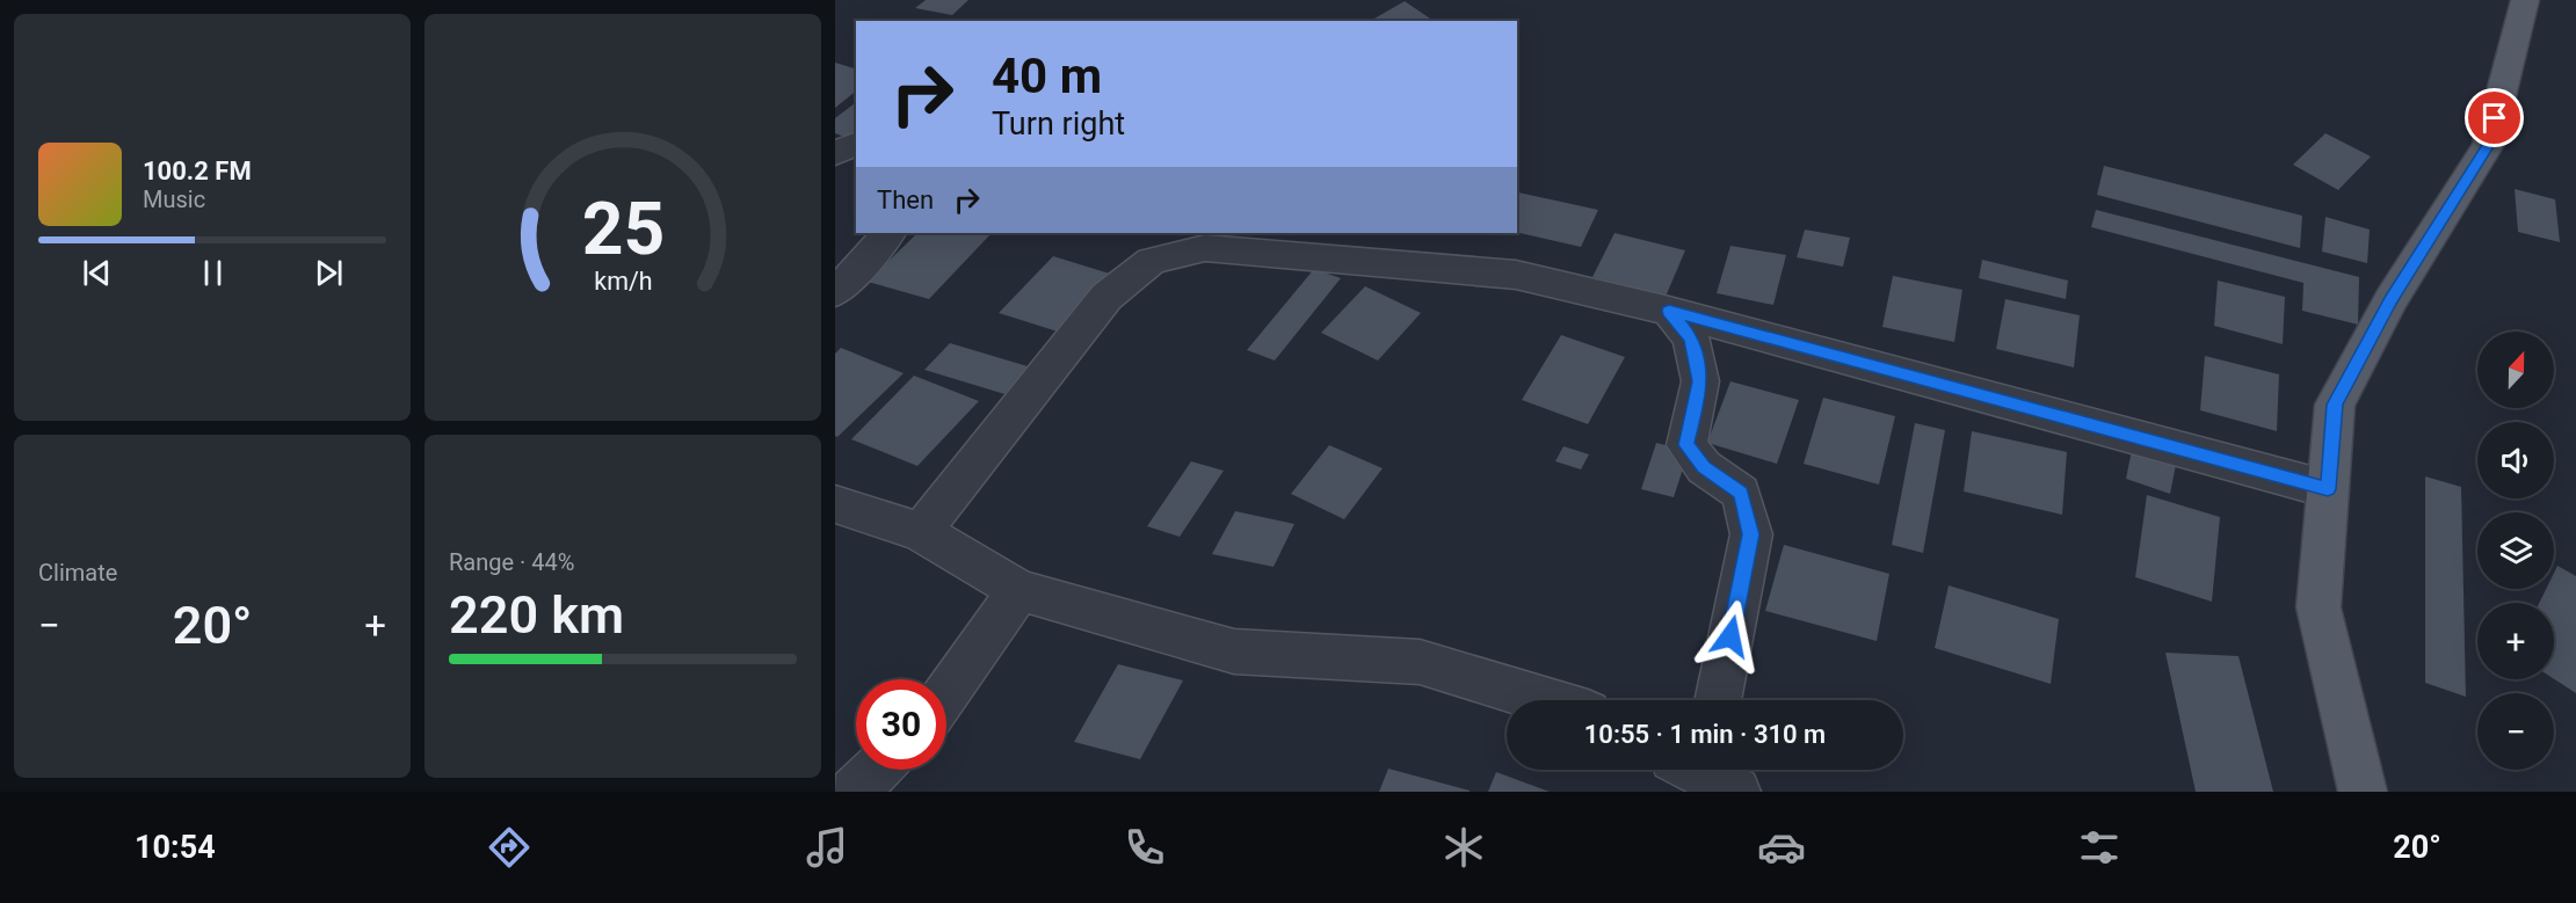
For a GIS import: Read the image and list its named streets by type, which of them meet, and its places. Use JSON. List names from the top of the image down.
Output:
{
  "north": "top",
  "page": {
    "turn": ["40 m", "Turn right"],
    "song": ["100.2 FM", "Music"],
    "then": "Then",
    "map_buttons": ["+", "−"],
    "tile": [
      "Climate",
      ["Range · 44%", "220 km"]
    ],
    "heat": ["−", "20°", "+"],
    "limit": "30",
    "trip": "10:55 · 1 min · 310 m",
    "tabs": ["10:54", "20°"],
    "gauge": ["25", "km/h"]
  }
}
